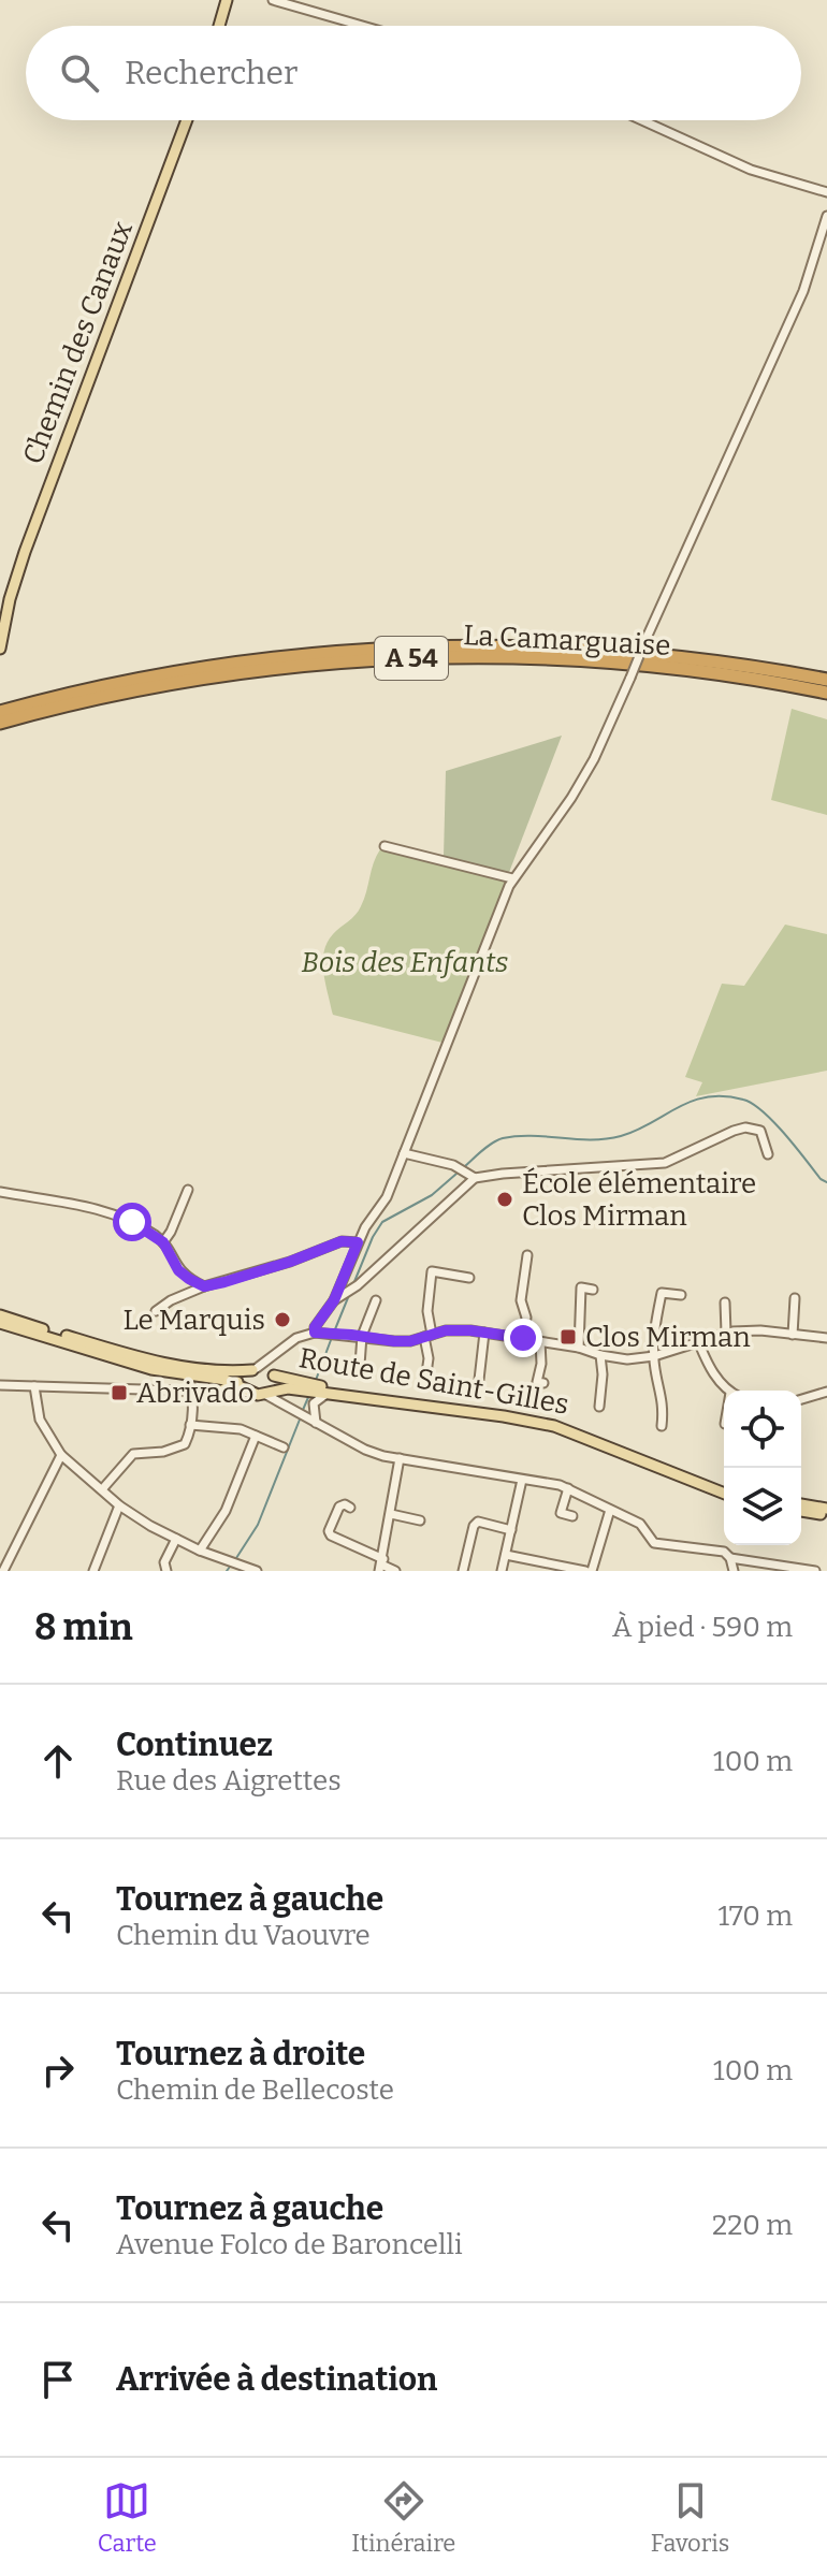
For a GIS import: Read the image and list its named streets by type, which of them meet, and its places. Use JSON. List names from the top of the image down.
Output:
{
  "streets": {
    "highway": ["La Camarguaise", "A 54"],
    "main road": ["Chemin des Canaux", "Route de Saint-Gilles"]
  },
  "parks": ["Bois des Enfants"],
  "places": {
    "other": ["École élémentaire Clos Mirman", "Le Marquis"],
    "transit": ["Clos Mirman", "Abrivado"]
  },
  "page": {
    "search": "Rechercher",
    "heading": ["8 min", "À pied · 590 m"],
    "list": [
      ["Continuez", "Rue des Aigrettes", "100 m"],
      ["Tournez à gauche", "Chemin du Vaouvre", "170 m"],
      ["Tournez à droite", "Chemin de Bellecoste", "100 m"],
      ["Tournez à gauche", "Avenue Folco de Baroncelli", "220 m"],
      "Arrivée à destination"
    ],
    "nav": ["Carte", "Itinéraire", "Favoris"]
  }
}
